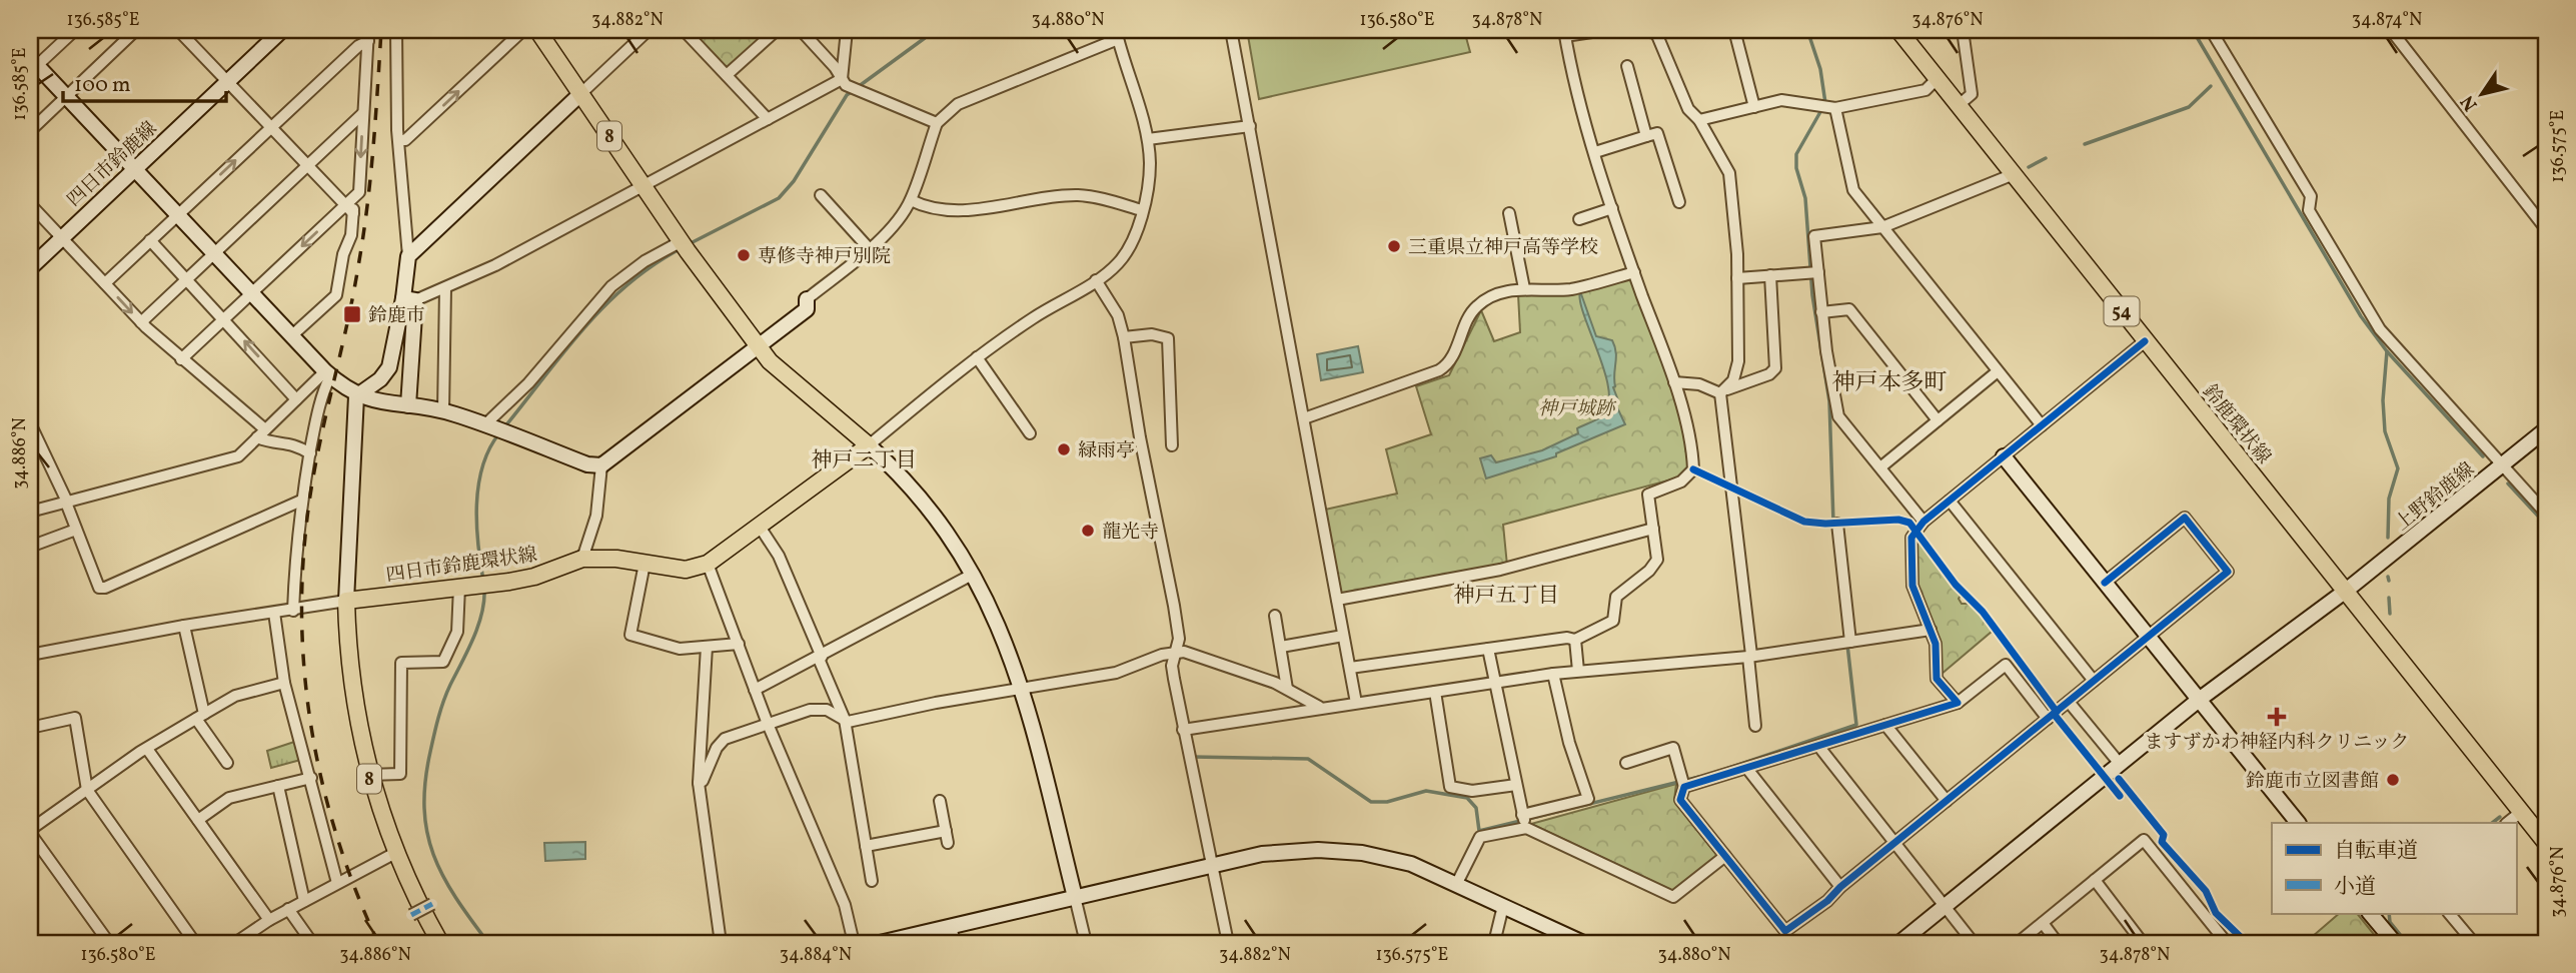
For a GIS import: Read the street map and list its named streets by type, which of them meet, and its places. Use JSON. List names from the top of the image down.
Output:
{
  "streets": {
    "main road": [
      "8",
      "54",
      "鈴鹿環状線",
      "四日市鈴鹿環状線"
    ],
    "street": ["四日市鈴鹿線", "上野鈴鹿線"]
  },
  "crossings": [
    ["8", "四日市鈴鹿環状線"],
    ["鈴鹿環状線", "上野鈴鹿線"]
  ],
  "districts": ["神戸本多町", "神戸二丁目", "神戸五丁目"],
  "parks": ["神戸城跡"],
  "places": {
    "other": [
      "三重県立神戸高等学校",
      "専修寺神戸別院",
      "緑雨亭",
      "龍光寺",
      "鈴鹿市立図書館"
    ],
    "transit": ["鈴鹿市"],
    "health": ["ますずかわ神経内科クリニック"]
  },
  "legend": ["自転車道", "小道"],
  "scale_bar": "100 m",
  "north": "bottom left",
  "coordinates": [
    "136.585°E",
    "34.882°N",
    "34.880°N",
    "136.580°E",
    "34.878°N",
    "34.876°N",
    "34.874°N",
    "136.575°E",
    "34.886°N",
    "34.884°N"
  ]
}
